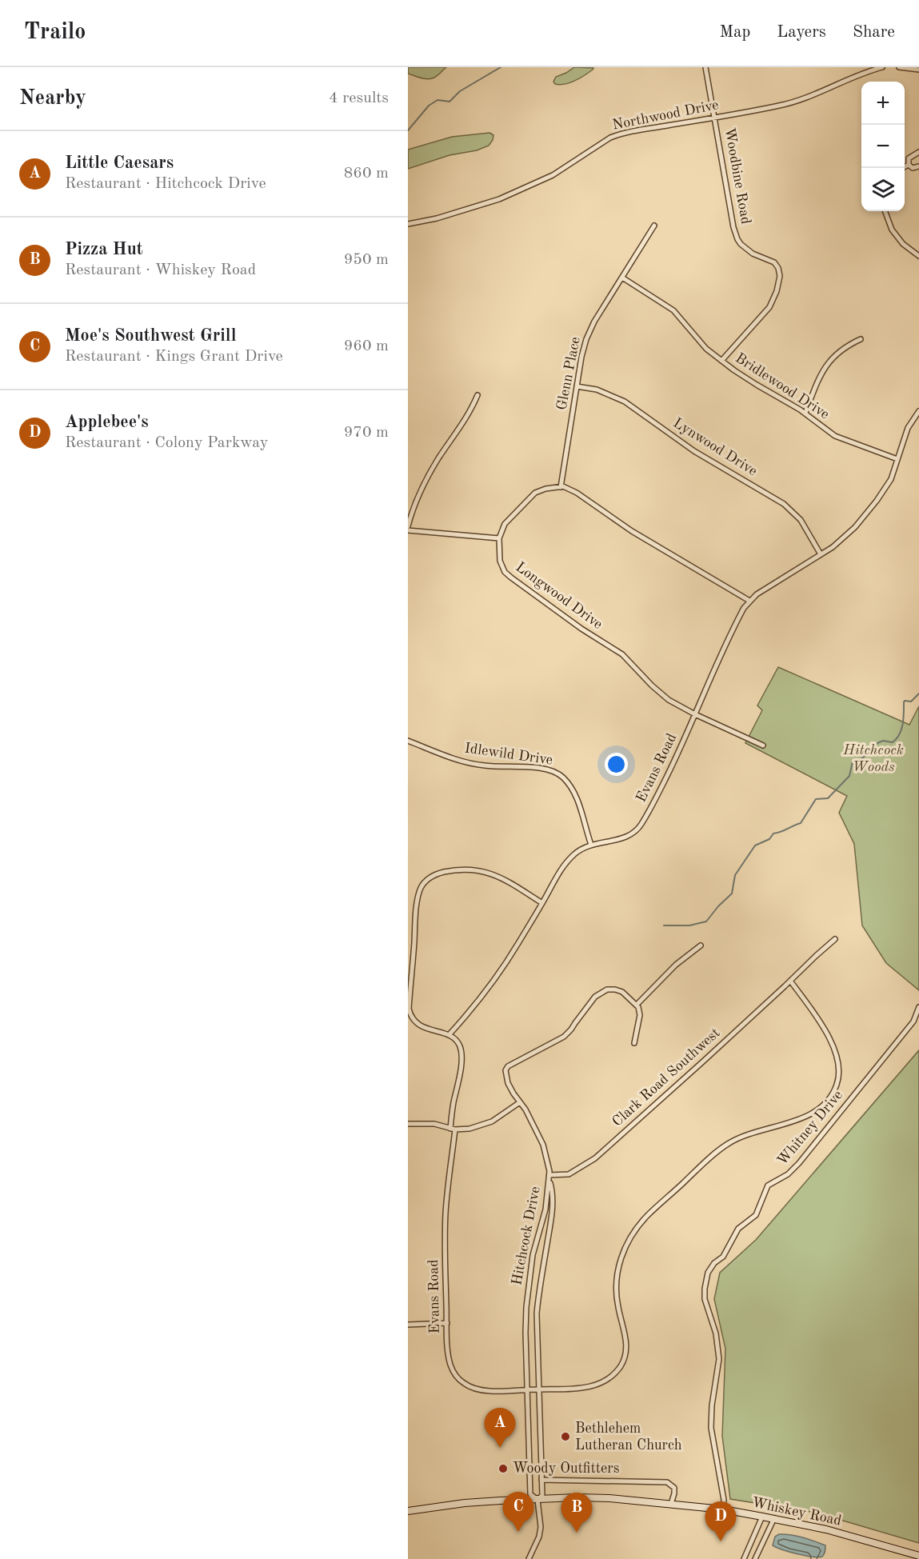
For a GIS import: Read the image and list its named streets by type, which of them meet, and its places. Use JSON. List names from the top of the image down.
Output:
{
  "streets": {
    "main road": ["Whiskey Road"],
    "street": [
      "Northwood Drive",
      "Woodbine Road",
      "Glenn Place",
      "Bridlewood Drive",
      "Lynwood Drive",
      "Longwood Drive",
      "Idlewild Drive",
      "Evans Road",
      "Clark Road Southwest",
      "Whitney Drive",
      "Hitchcock Drive"
    ]
  },
  "crossings": [
    ["Northwood Drive", "Woodbine Road"],
    ["Woodbine Road", "Bridlewood Drive"],
    ["Glenn Place", "Bridlewood Drive"],
    ["Glenn Place", "Lynwood Drive"],
    ["Bridlewood Drive", "Evans Road"],
    ["Lynwood Drive", "Evans Road"],
    ["Longwood Drive", "Evans Road"],
    ["Idlewild Drive", "Evans Road"],
    ["Evans Road", "Clark Road Southwest"],
    ["Evans Road", "Hitchcock Drive"],
    ["Clark Road Southwest", "Hitchcock Drive"],
    ["Whitney Drive", "Whiskey Road"],
    ["Hitchcock Drive", "Whiskey Road"]
  ],
  "parks": ["Hitchcock Woods"],
  "places": ["Bethlehem Lutheran Church", "Woody Outfitters"],
  "page": {
    "header": "Trailo",
    "nav": ["Map", "Layers", "Share"],
    "heading": ["Nearby", "4 results"],
    "map_buttons": ["+", "−"],
    "list": [
      {
        "mark": "A",
        "name": "Little Caesars",
        "note": "Restaurant · Hitchcock Drive",
        "value": "860 m"
      },
      {
        "mark": "B",
        "name": "Pizza Hut",
        "note": "Restaurant · Whiskey Road",
        "value": "950 m"
      },
      {
        "mark": "C",
        "name": "Moe's Southwest Grill",
        "note": "Restaurant · Kings Grant Drive",
        "value": "960 m"
      },
      {
        "mark": "D",
        "name": "Applebee's",
        "note": "Restaurant · Colony Parkway",
        "value": "970 m"
      }
    ],
    "pins": [
      "A",
      "C",
      "B",
      "D"
    ]
  }
}
